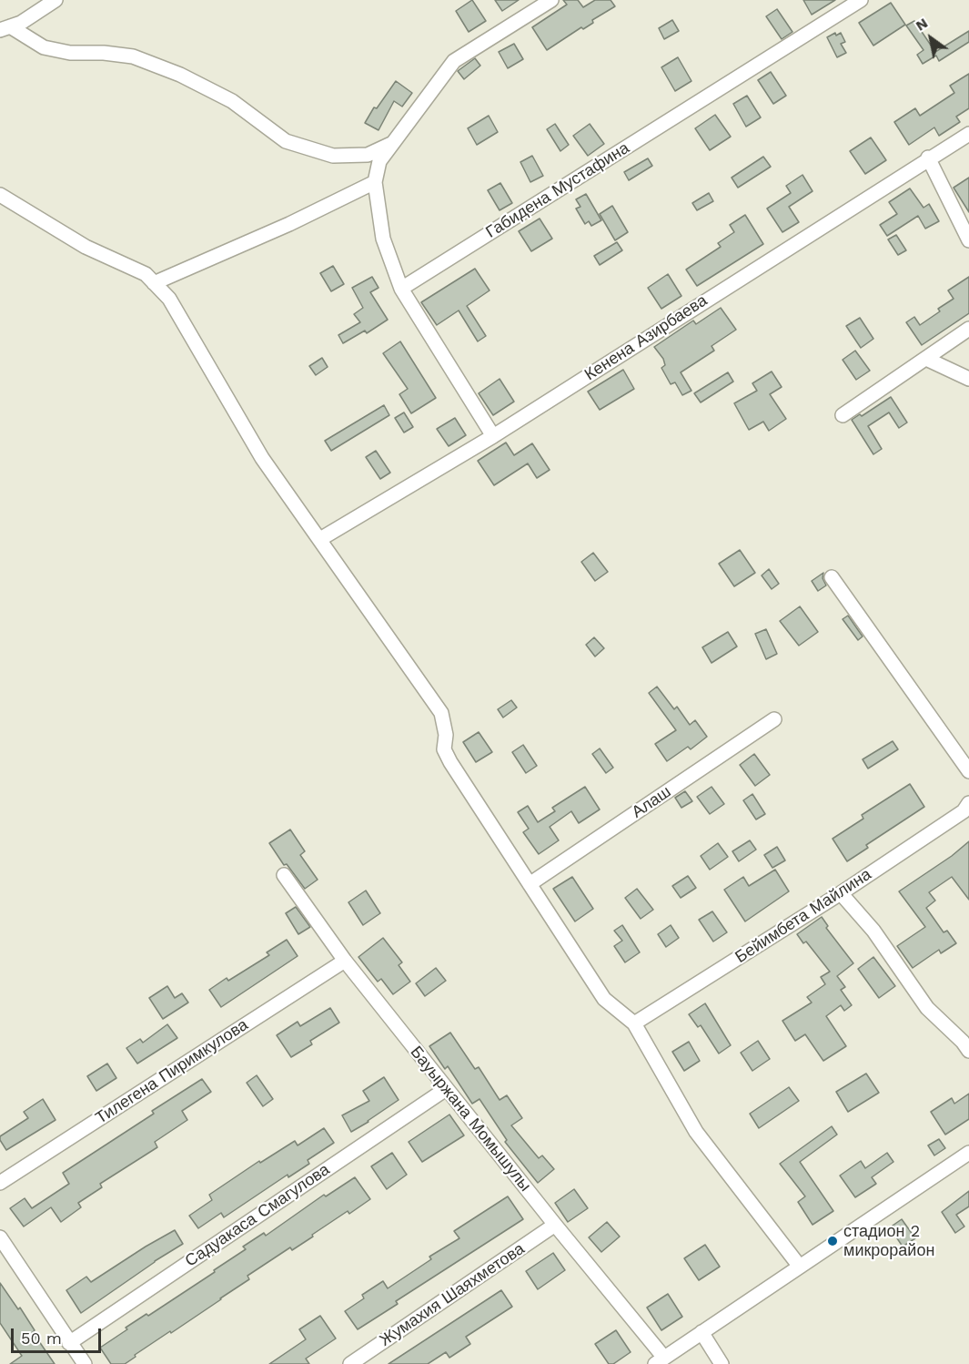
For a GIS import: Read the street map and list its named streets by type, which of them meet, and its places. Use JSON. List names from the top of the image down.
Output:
{
  "streets": {
    "street": [
      "Габидена Мустафина",
      "Кенена Азирбаева",
      "Алаш",
      "Бейимбета Майлина",
      "Тилегена Пиримкулова",
      "Бауыржана Момышулы",
      "Садуакаса Смагулова",
      "Жумахия Шаяхметова"
    ]
  },
  "crossings": [
    ["Тилегена Пиримкулова", "Бауыржана Момышулы"],
    ["Бауыржана Момышулы", "Садуакаса Смагулова"],
    ["Бауыржана Момышулы", "Жумахия Шаяхметова"]
  ],
  "places": ["стадион 2 микрорайон"],
  "scale_bar": "50 m",
  "north": "top left"
}
